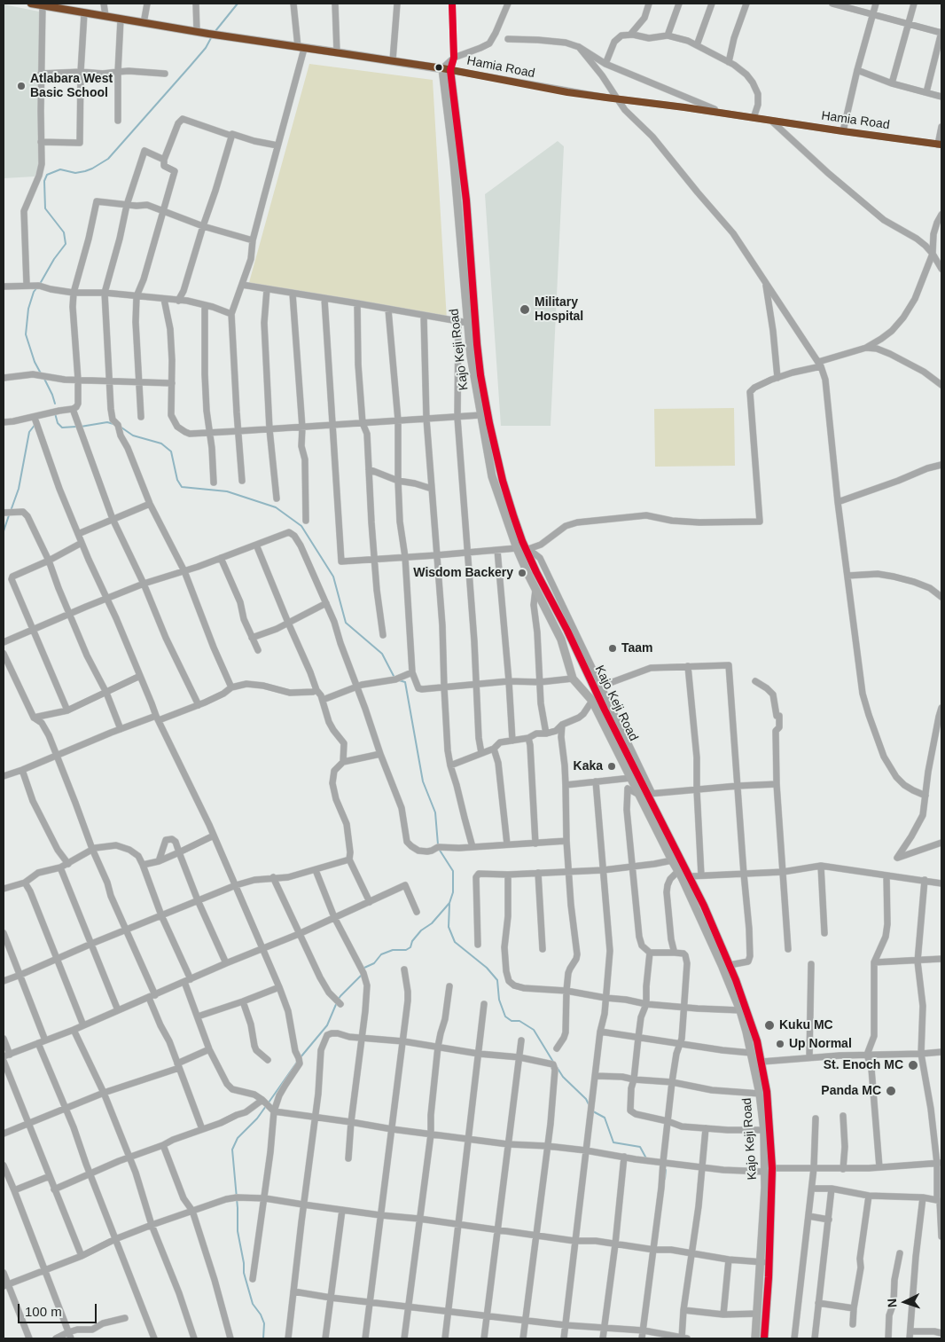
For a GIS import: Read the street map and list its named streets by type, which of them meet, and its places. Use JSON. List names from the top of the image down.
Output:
{
  "streets": {
    "main road": ["Hamia Road", "Kajo Keji Road"]
  },
  "crossings": [
    ["Hamia Road", "Kajo Keji Road"]
  ],
  "places": [
    "Atlabara West Basic School",
    "Military Hospital",
    "Wisdom Backery",
    "Taam",
    "Kaka",
    "Kuku MC",
    "Up Normal",
    "St. Enoch MC",
    "Panda MC"
  ],
  "scale_bar": "100 m",
  "north": "left"
}
